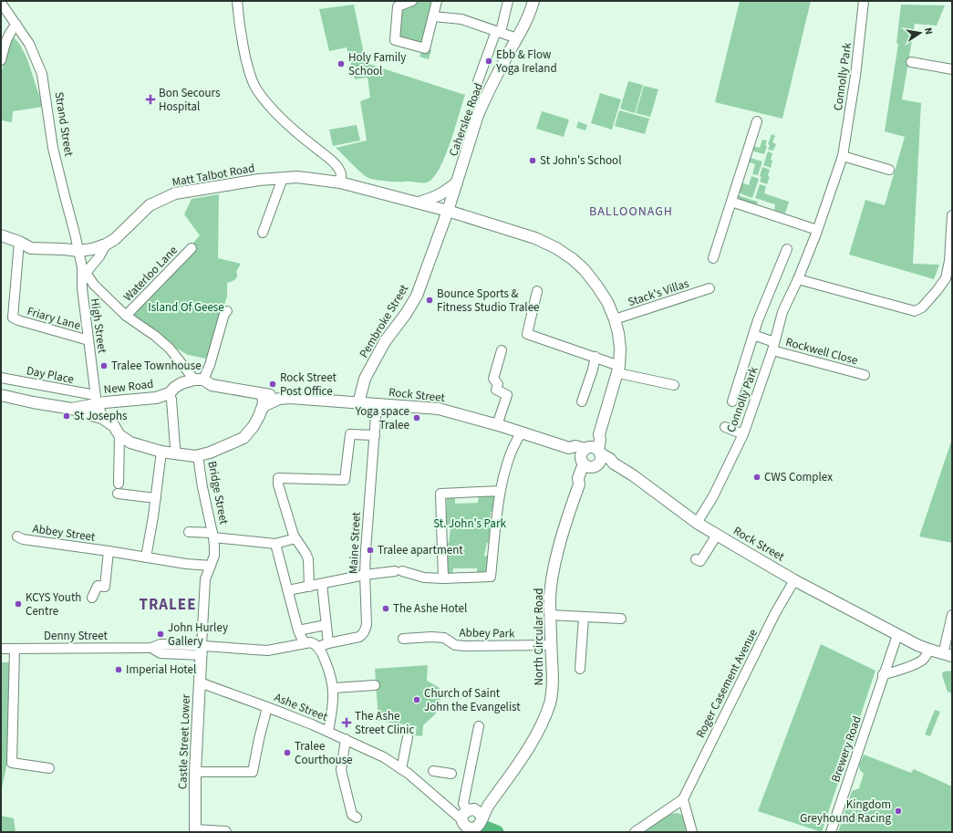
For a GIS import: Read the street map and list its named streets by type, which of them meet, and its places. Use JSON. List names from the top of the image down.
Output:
{
  "streets": {
    "main road": [
      "Caherslee Road",
      "Matt Talbot Road",
      "Pembroke Street",
      "New Road",
      "Rock Street",
      "Bridge Street",
      "North Circular Road",
      "Castle Street Lower"
    ],
    "street": [
      "Connolly Park",
      "Strand Street",
      "Waterloo Lane",
      "Stack's Villas",
      "Friary Lane",
      "High Street",
      "Rockwell Close",
      "Day Place",
      "Abbey Street",
      "Maine Street",
      "Abbey Park",
      "Denny Street",
      "Roger Casement Avenue",
      "Ashe Street",
      "Brewery Road"
    ]
  },
  "crossings": [
    ["Connolly Park", "Rockwell Close"],
    ["Connolly Park", "Rock Street"],
    ["Caherslee Road", "Matt Talbot Road"],
    ["Caherslee Road", "Pembroke Street"],
    ["Strand Street", "Matt Talbot Road"],
    ["Strand Street", "High Street"],
    ["Matt Talbot Road", "Stack's Villas"],
    ["Matt Talbot Road", "Friary Lane"],
    ["Matt Talbot Road", "Pembroke Street"],
    ["Matt Talbot Road", "High Street"],
    ["Matt Talbot Road", "North Circular Road"],
    ["Stack's Villas", "North Circular Road"],
    ["Friary Lane", "High Street"],
    ["Pembroke Street", "Rock Street"],
    ["High Street", "Day Place"],
    ["High Street", "New Road"],
    ["Day Place", "New Road"],
    ["New Road", "Rock Street"],
    ["Rock Street", "Maine Street"],
    ["Rock Street", "North Circular Road"],
    ["Rock Street", "Roger Casement Avenue"],
    ["Rock Street", "Brewery Road"],
    ["Bridge Street", "Abbey Street"],
    ["Bridge Street", "Denny Street"],
    ["Bridge Street", "Castle Street Lower"],
    ["Abbey Park", "North Circular Road"],
    ["Denny Street", "Castle Street Lower"],
    ["North Circular Road", "Ashe Street"],
    ["Ashe Street", "Castle Street Lower"]
  ],
  "districts": ["BALLOONAGH", "TRALEE"],
  "parks": ["Island Of Geese", "St. John's Park"],
  "places": {
    "other": [
      "Ebb & Flow Yoga Ireland",
      "Holy Family School",
      "St John's School",
      "Bounce Sports & Fitness Studio Tralee",
      "Tralee Townhouse",
      "Rock Street Post Office",
      "St Josephs",
      "Yoga space Tralee",
      "CWS Complex",
      "Tralee apartment",
      "KCYS Youth Centre",
      "The Ashe Hotel",
      "John Hurley Gallery",
      "Imperial Hotel",
      "Church of Saint John the Evangelist",
      "Tralee Courthouse",
      "Kingdom Greyhound Racing"
    ],
    "health": ["Bon Secours Hospital", "The Ashe Street Clinic"]
  },
  "north": "right"
}
